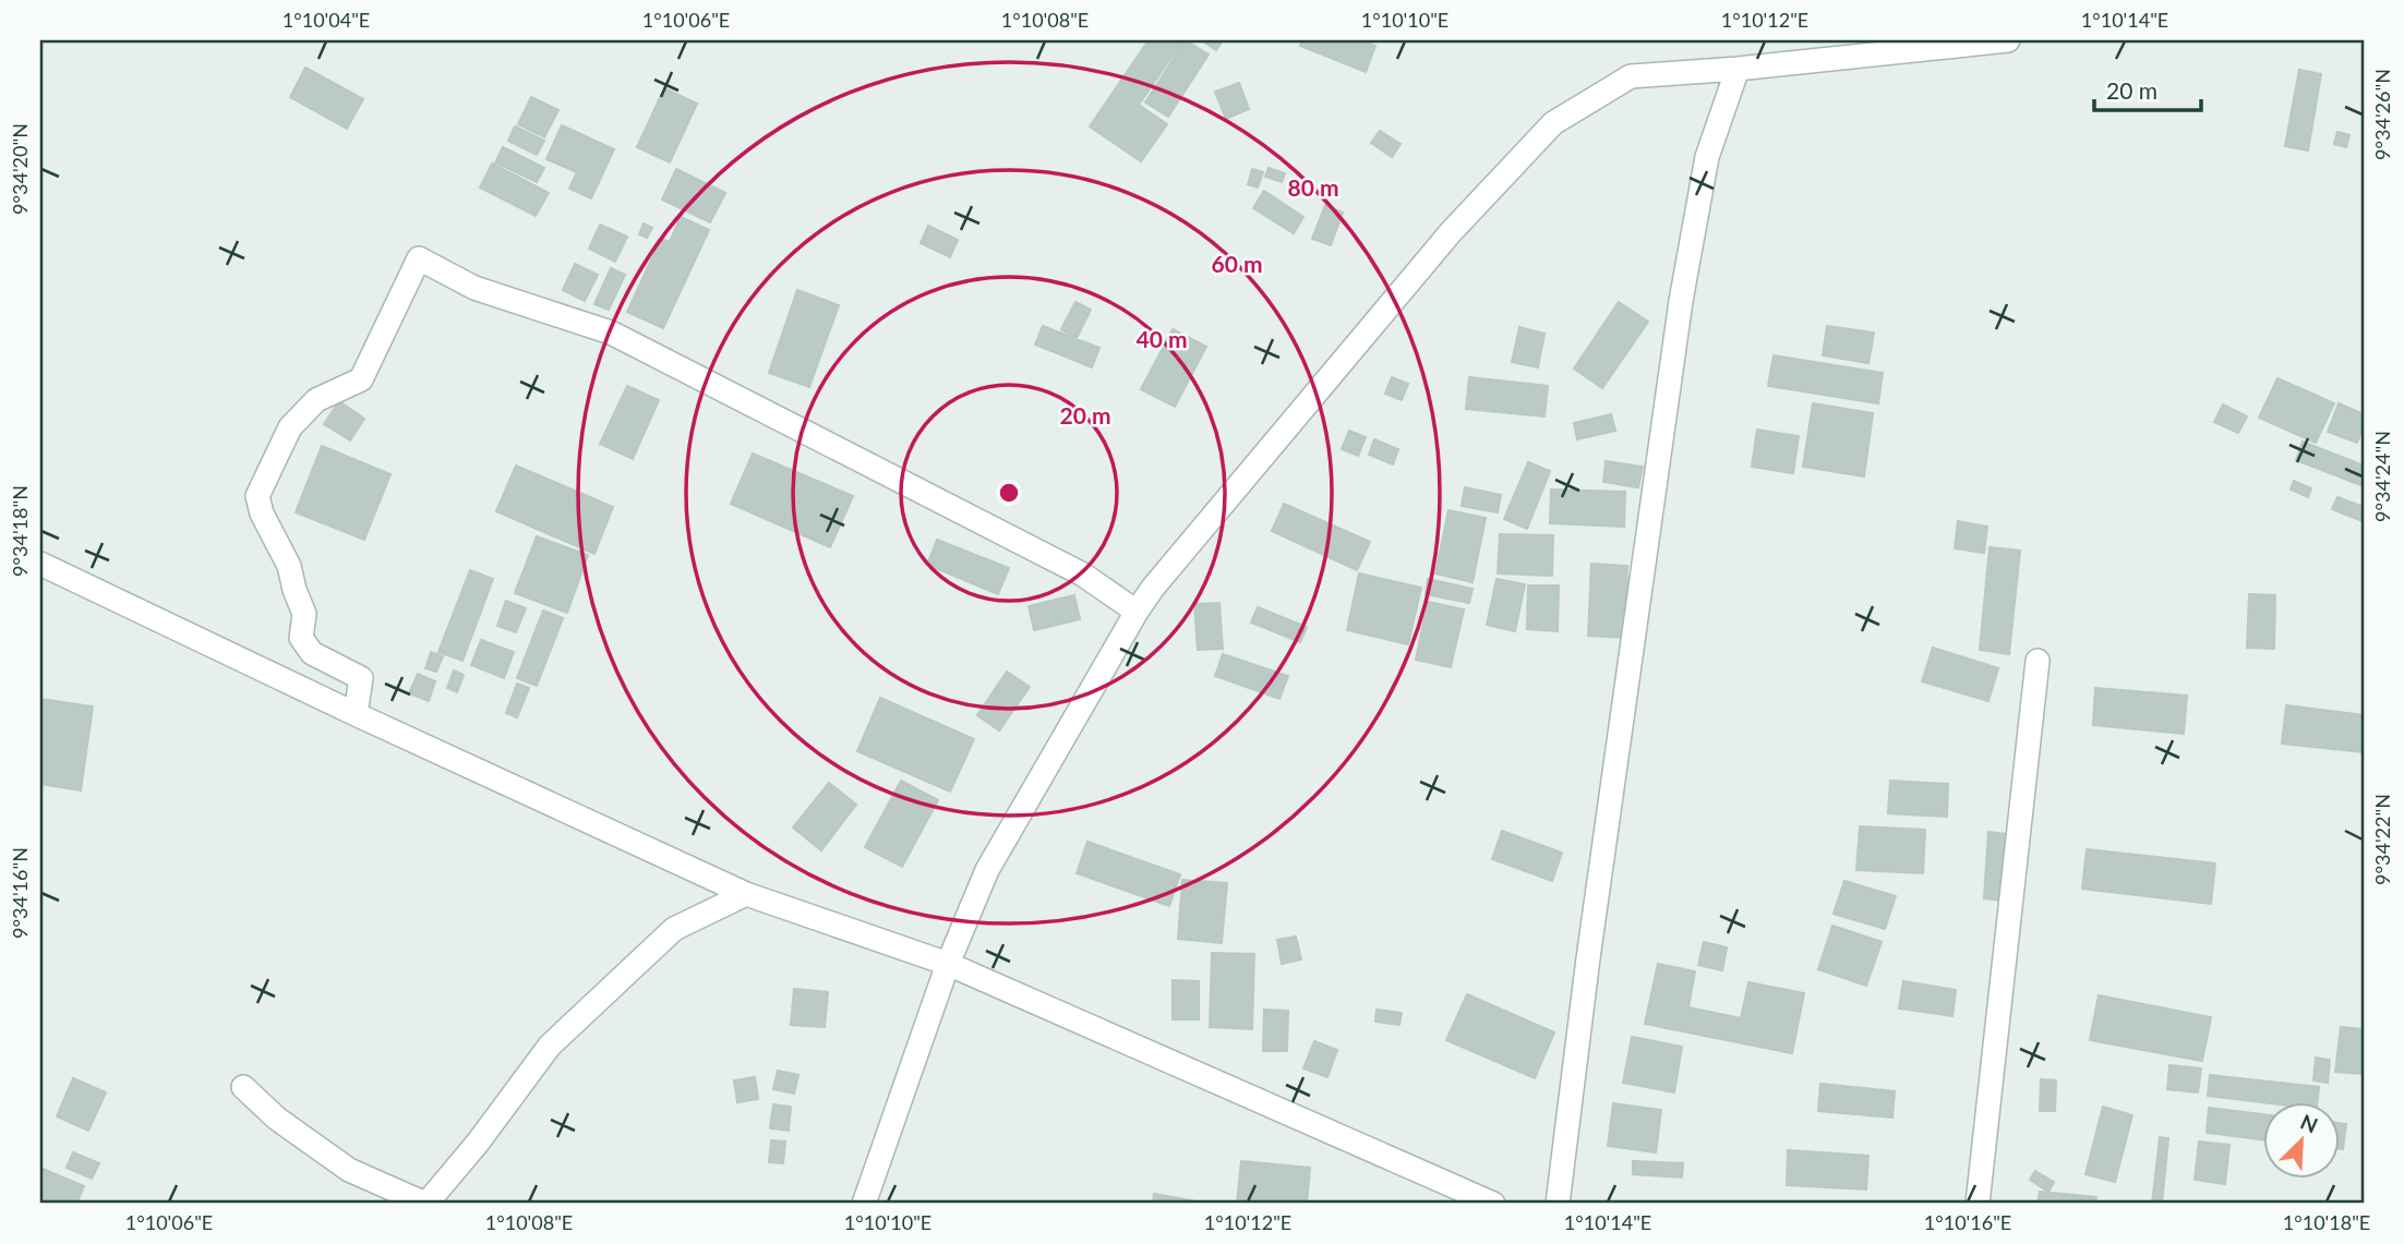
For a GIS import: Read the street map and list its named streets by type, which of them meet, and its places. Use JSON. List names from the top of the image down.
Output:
{
  "scale_bar": "20 m",
  "north": "top right",
  "coordinates": [
    "1°10'04\"E",
    "1°10'06\"E",
    "1°10'08\"E",
    "1°10'10\"E",
    "1°10'12\"E",
    "1°10'14\"E",
    "9°34'26\"N",
    "9°34'20\"N",
    "9°34'24\"N",
    "9°34'18\"N",
    "9°34'22\"N",
    "9°34'16\"N",
    "1°10'16\"E",
    "1°10'18\"E"
  ],
  "rings": [
    "80 m",
    "60 m",
    "40 m",
    "20 m"
  ]
}
